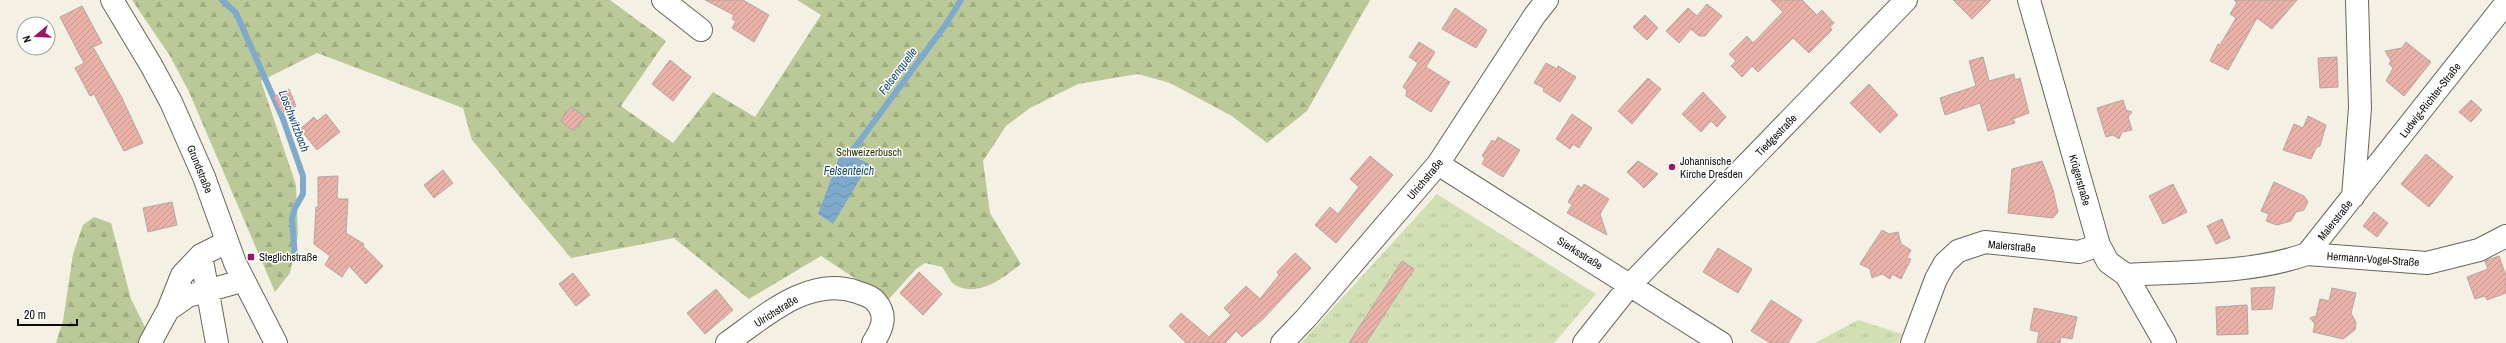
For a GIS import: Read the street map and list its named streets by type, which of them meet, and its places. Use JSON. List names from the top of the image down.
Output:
{
  "streets": {
    "street": [
      "Ludwig-Richter-Straße",
      "Tiedgestraße",
      "Grundstraße",
      "Ulrichstraße",
      "Krügerstraße",
      "Malerstraße",
      "Sierksstraße",
      "Hermann-Vogel-Straße"
    ]
  },
  "crossings": [
    ["Ludwig-Richter-Straße", "Malerstraße"],
    ["Tiedgestraße", "Sierksstraße"],
    ["Ulrichstraße", "Sierksstraße"],
    ["Krügerstraße", "Malerstraße"],
    ["Malerstraße", "Hermann-Vogel-Straße"]
  ],
  "water": ["Felsenquelle", "Loschwitzbach", "Felsenteich"],
  "parks": ["Schweizerbusch"],
  "places": {
    "other": ["Johannische Kirche Dresden"],
    "transit": ["Steglichstraße"]
  },
  "scale_bar": "20 m",
  "north": "left"
}
